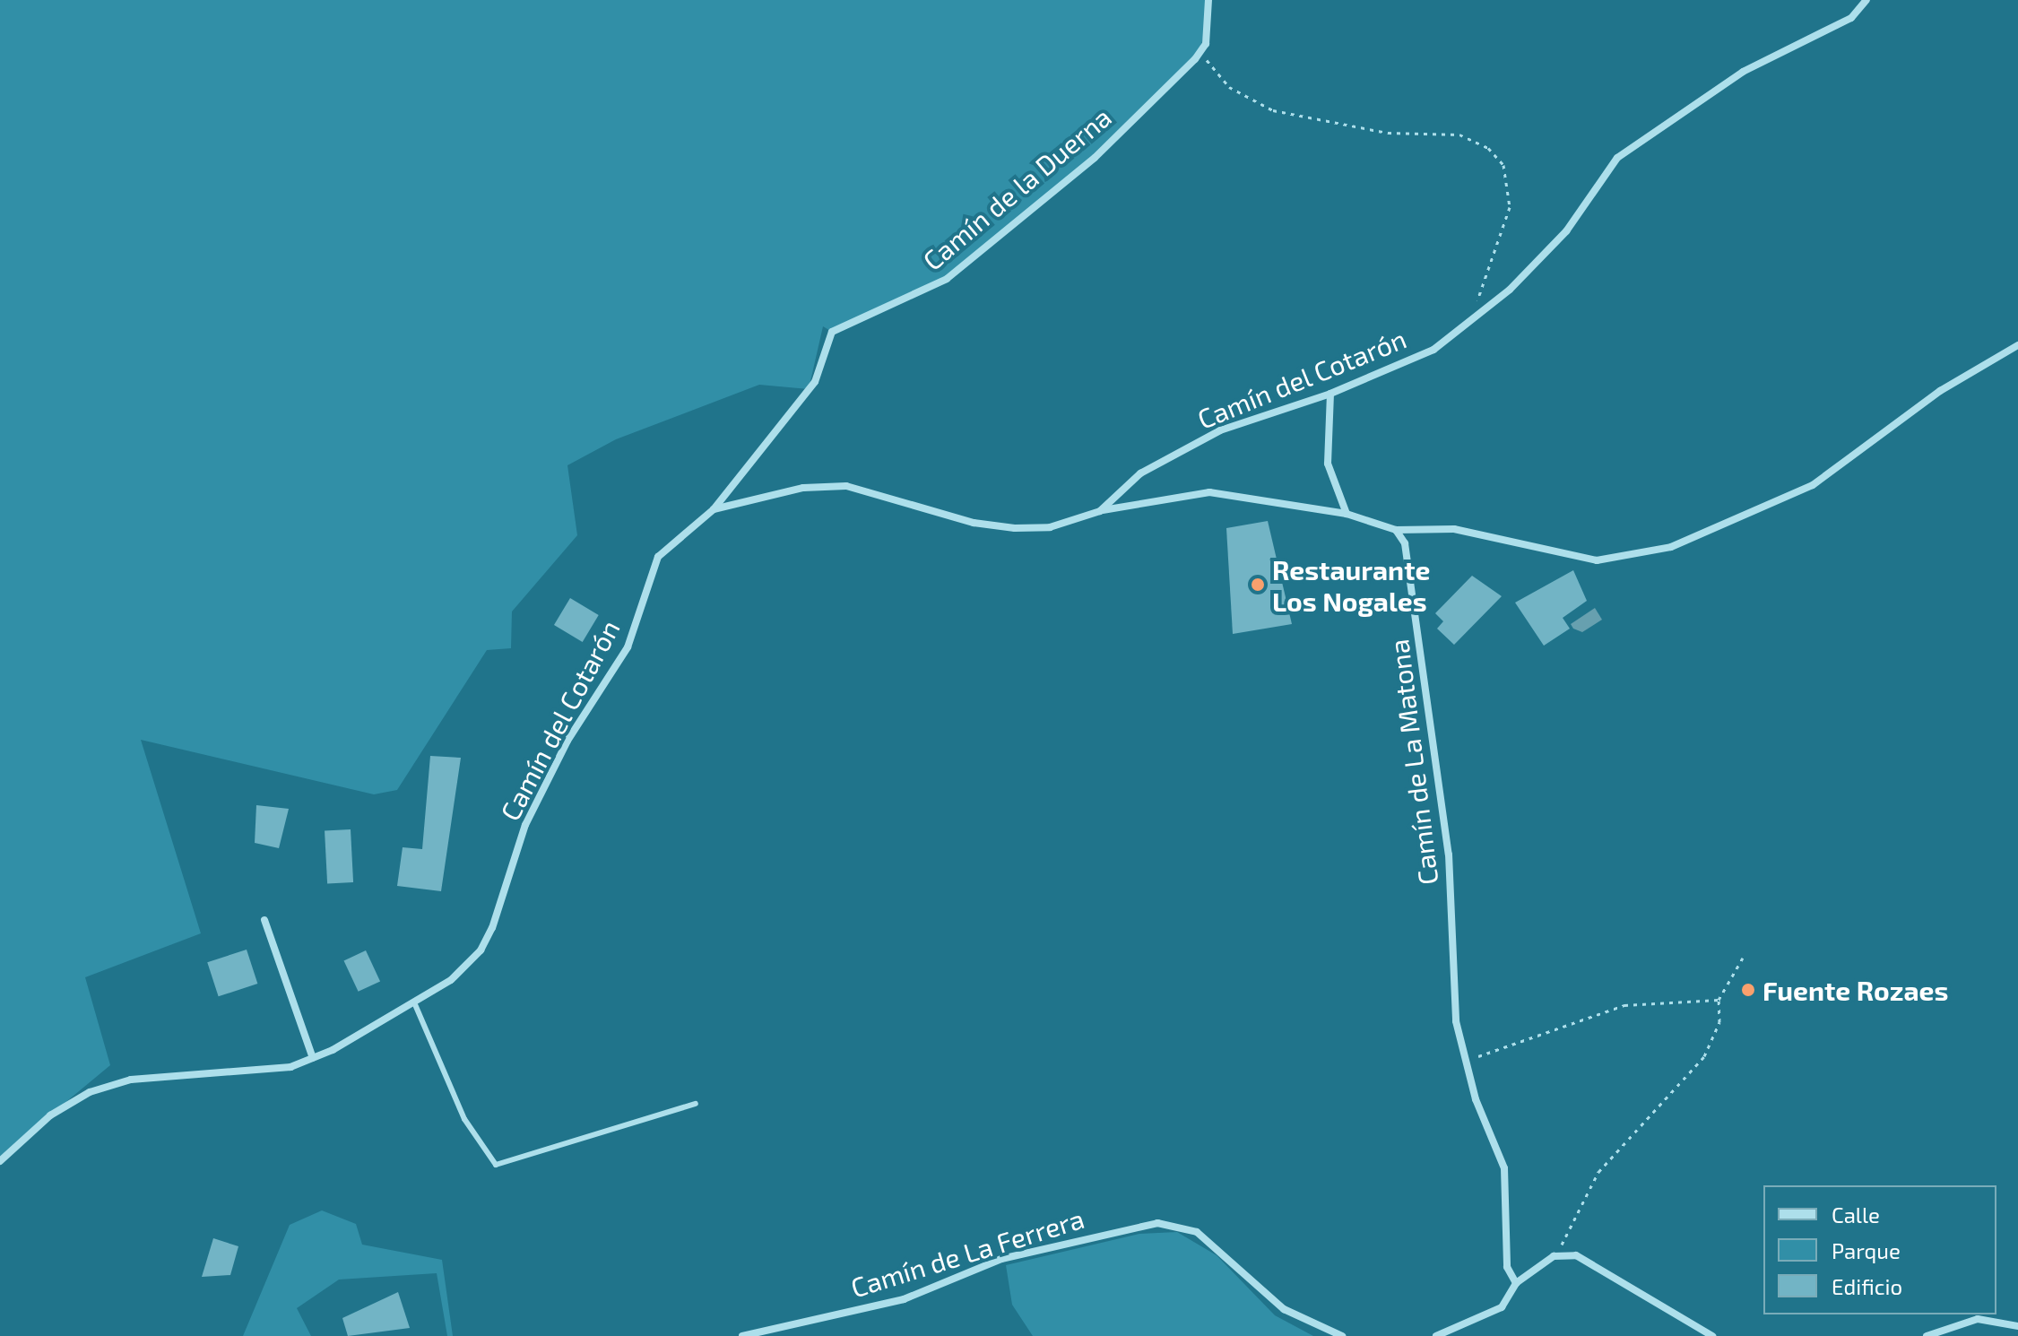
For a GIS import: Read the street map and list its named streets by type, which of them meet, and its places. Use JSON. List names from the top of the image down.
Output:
{
  "streets": {
    "street": [
      "Camín de la Duerna",
      "Camín del Cotarón",
      "Camín de La Matona",
      "Camín de La Ferrera"
    ]
  },
  "crossings": [
    ["Camín de la Duerna", "Camín del Cotarón"]
  ],
  "places": ["Restaurante Los Nogales", "Fuente Rozaes"],
  "legend": ["Calle", "Parque", "Edificio"]
}
